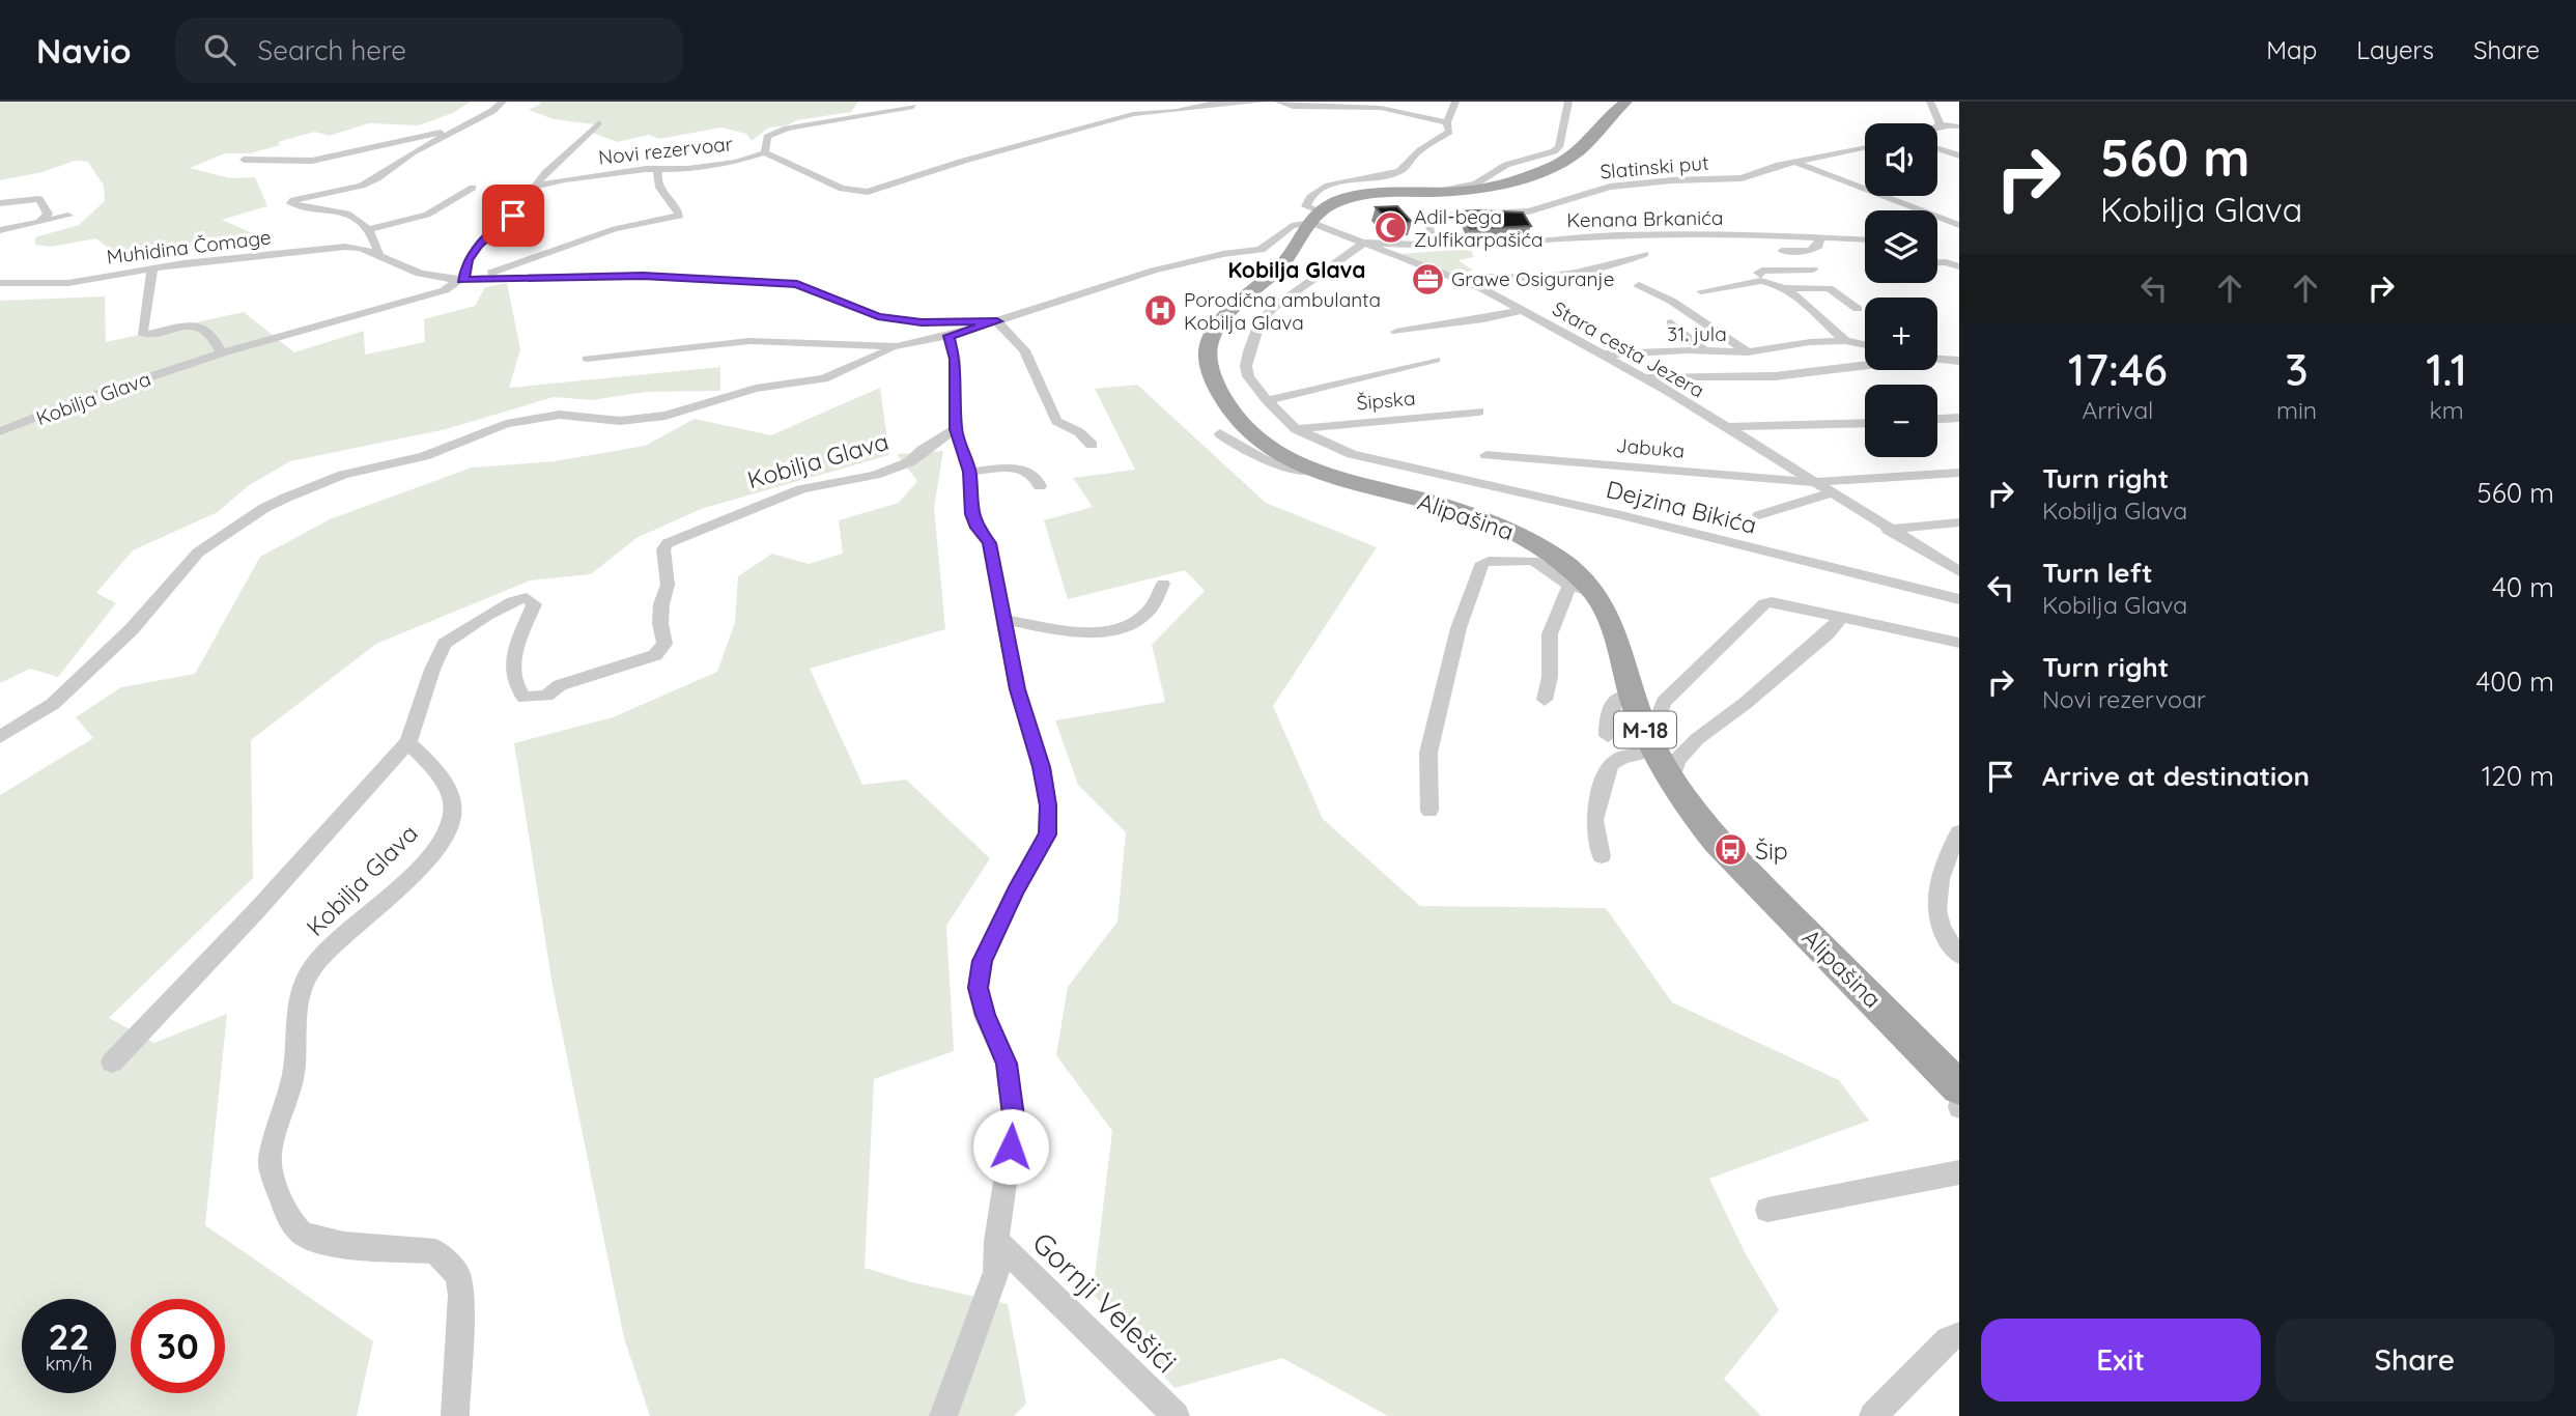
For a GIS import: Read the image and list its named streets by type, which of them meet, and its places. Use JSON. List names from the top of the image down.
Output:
{
  "streets": {
    "main road": ["Alipašina", "M-18"],
    "street": [
      "Novi rezervoar",
      "Slatinski put",
      "Kenana Brkanića",
      "Muhidina Čomage",
      "31. jula",
      "Stara cesta Jezera",
      "Kobilja Glava",
      "Šipska",
      "Jabuka",
      "Dejzina Bikića",
      "Gornji Velešići"
    ]
  },
  "crossings": [
    ["Novi rezervoar", "Muhidina Čomage"],
    ["Novi rezervoar", "Kobilja Glava"],
    ["Slatinski put", "Kenana Brkanića"],
    ["Muhidina Čomage", "Kobilja Glava"],
    ["31. jula", "Stara cesta Jezera"],
    ["Stara cesta Jezera", "Kobilja Glava"],
    ["Stara cesta Jezera", "Jabuka"],
    ["Stara cesta Jezera", "M-18"],
    ["Kobilja Glava", "M-18"],
    ["Šipska", "Dejzina Bikića"],
    ["Alipašina", "M-18"]
  ],
  "districts": ["Kobilja Glava"],
  "places": {
    "mosque": ["Adil-bega Zulfikarpašića"],
    "office": ["Grawe Osiguranje"],
    "hospital": ["Porodična ambulanta Kobilja Glava"],
    "bus stop": ["Šip"]
  },
  "page": {
    "header": "Navio",
    "search": "Search here",
    "nav": ["Map", "Layers", "Share"],
    "turn": ["560 m", "Kobilja Glava"],
    "map_buttons": ["+", "−"],
    "eta": [
      "17:46",
      "Arrival",
      "3",
      "min",
      "1.1",
      "km"
    ],
    "list": [
      {
        "name": "Turn right",
        "note": "Kobilja Glava",
        "value": "560 m"
      },
      {
        "name": "Turn left",
        "note": "Kobilja Glava",
        "value": "40 m"
      },
      {
        "name": "Turn right",
        "note": "Novi rezervoar",
        "value": "400 m"
      },
      {
        "name": "Arrive at destination",
        "value": "120 m"
      }
    ],
    "speed": "22 km/h",
    "limit": "30",
    "buttons": ["Exit", "Share"]
  }
}
